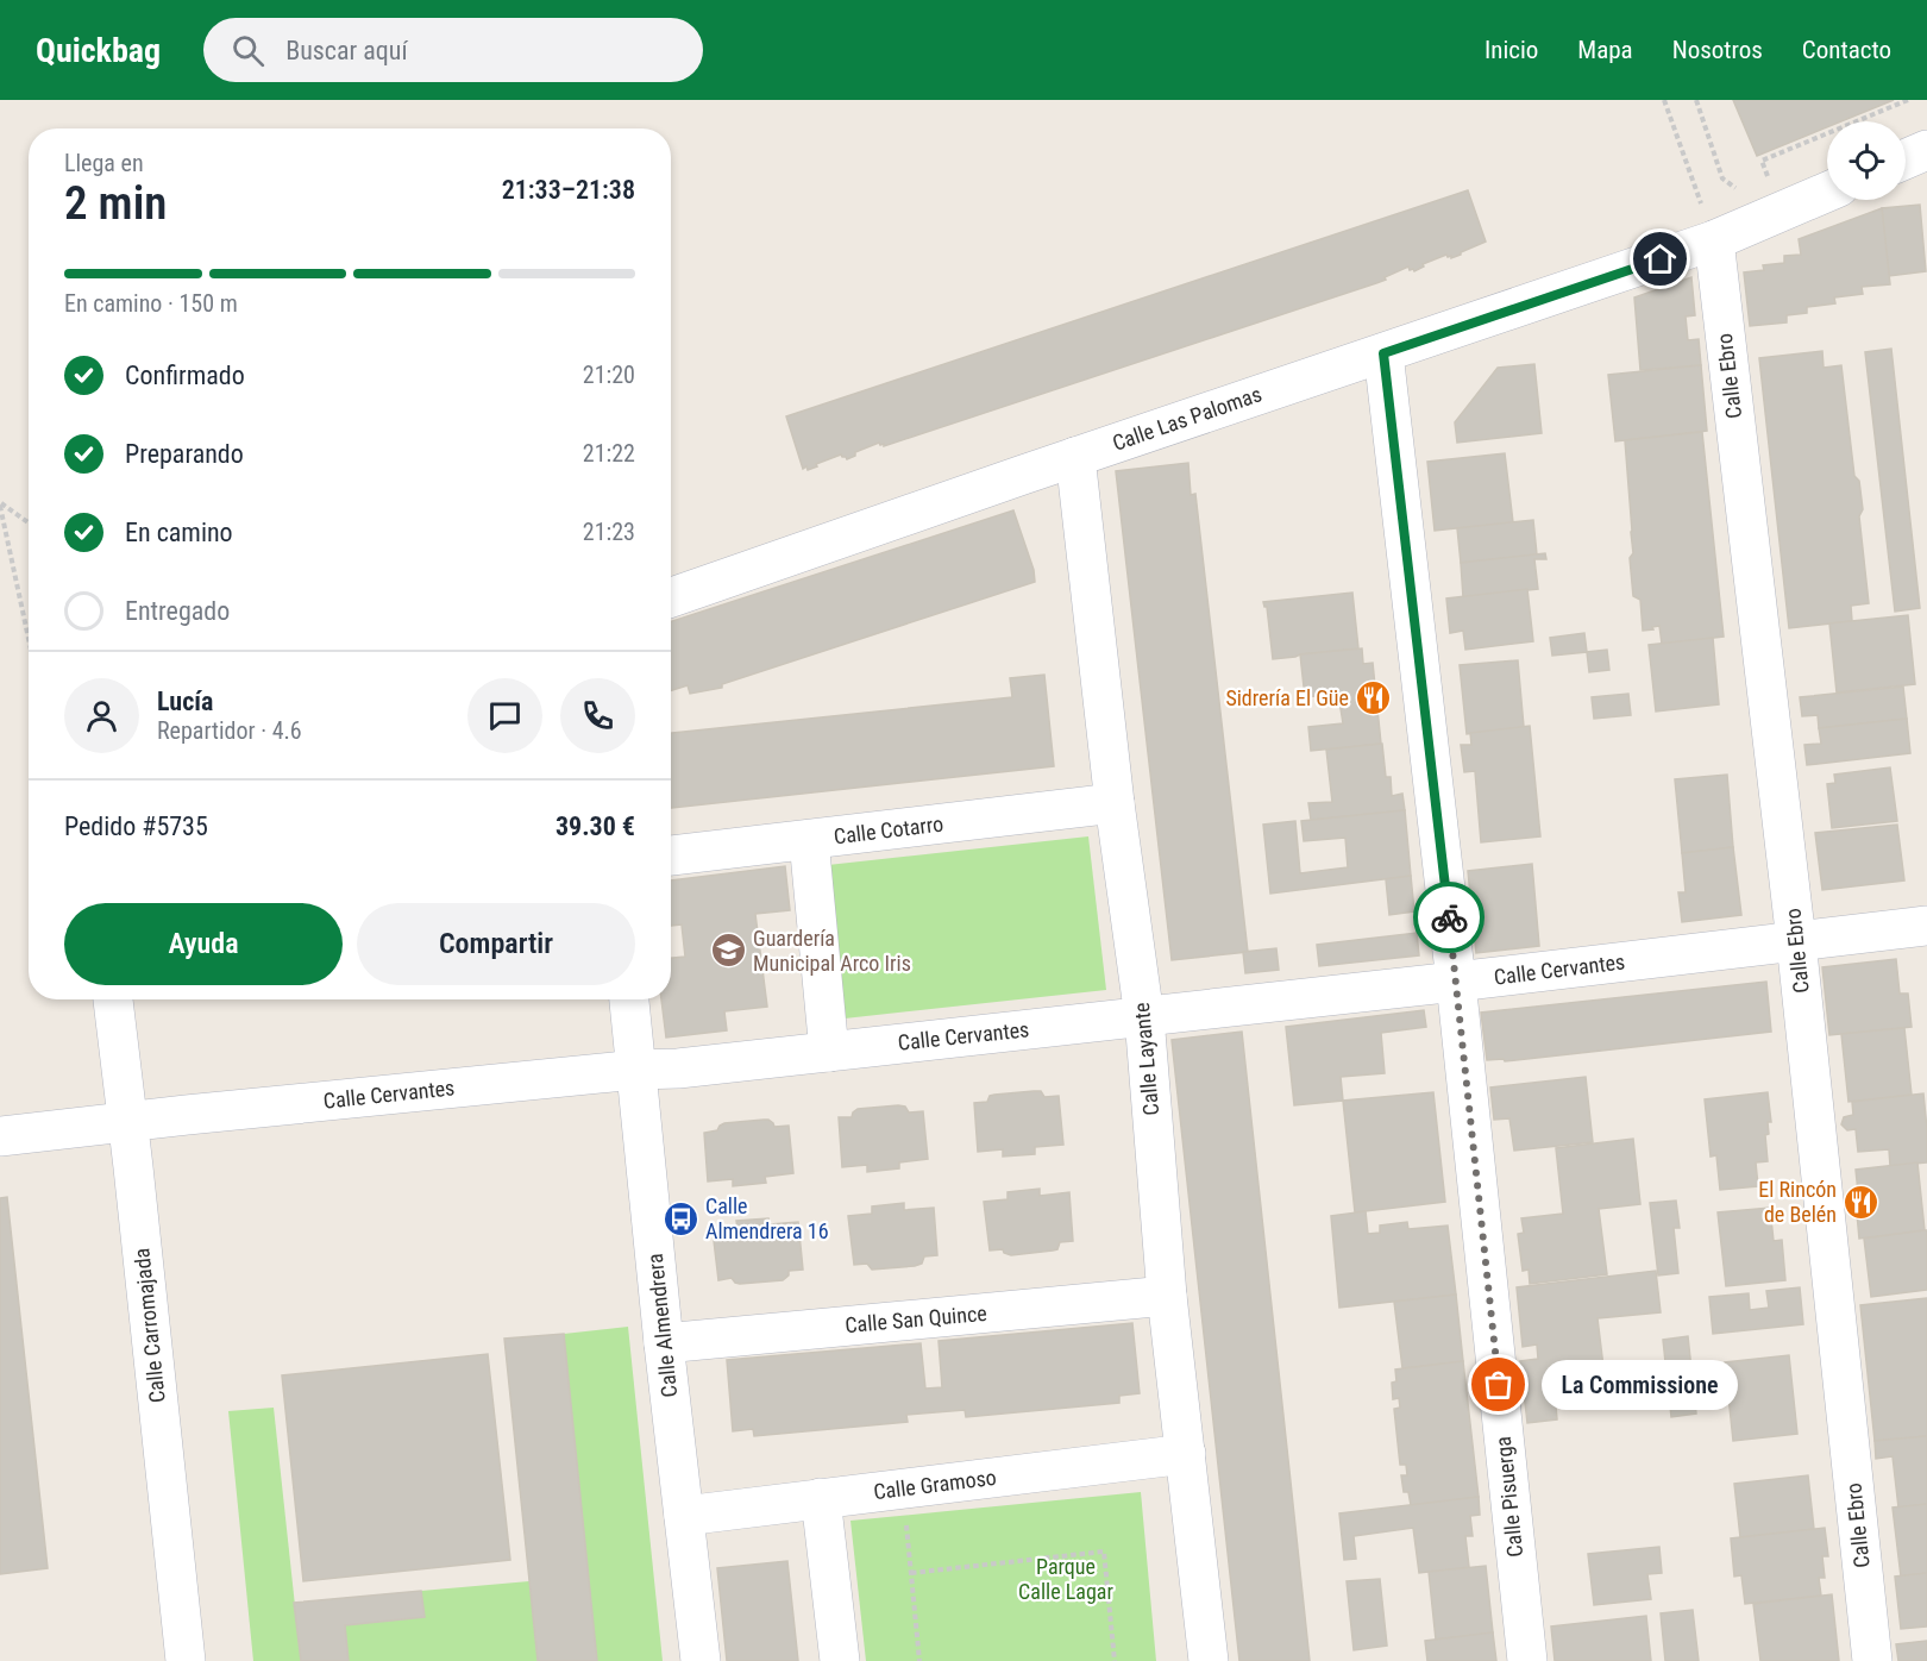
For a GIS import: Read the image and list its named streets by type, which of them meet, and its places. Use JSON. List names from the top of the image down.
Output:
{
  "streets": {
    "street": [
      "Calle Ebro",
      "Calle Las Palomas",
      "Calle Cotarro",
      "Calle Cervantes",
      "Calle Layante",
      "Calle San Quince",
      "Calle Carromajada",
      "Calle Almendrera",
      "Calle Gramoso",
      "Calle Pisuerga"
    ]
  },
  "crossings": [
    ["Calle Ebro", "Calle Las Palomas"],
    ["Calle Ebro", "Calle Cervantes"],
    ["Calle Las Palomas", "Calle Layante"],
    ["Calle Las Palomas", "Calle Pisuerga"],
    ["Calle Cotarro", "Calle Layante"],
    ["Calle Cervantes", "Calle Layante"],
    ["Calle Cervantes", "Calle Carromajada"],
    ["Calle Cervantes", "Calle Almendrera"],
    ["Calle Cervantes", "Calle Pisuerga"],
    ["Calle Layante", "Calle San Quince"],
    ["Calle Layante", "Calle Gramoso"],
    ["Calle San Quince", "Calle Almendrera"],
    ["Calle Almendrera", "Calle Gramoso"]
  ],
  "parks": ["Parque Calle Lagar"],
  "places": {
    "restaurant": ["Sidrería El Güe", "El Rincón de Belén"],
    "school or university": ["Guardería Municipal Arco Iris"],
    "bus stop": ["Calle Almendrera 16"],
    "other": ["La Commissione"]
  },
  "page": {
    "header": "Quickbag",
    "search": "Buscar aquí",
    "nav": [
      "Inicio",
      "Mapa",
      "Nosotros",
      "Contacto"
    ],
    "heading": ["2 min", "Llega en", "21:33–21:38"],
    "panel": [
      "Lucía",
      "Repartidor · 4.6",
      "Pedido #5735",
      "39.30 €"
    ],
    "bar": "En camino · 150 m",
    "list": [
      ["Confirmado", "21:20"],
      ["Preparando", "21:22"],
      ["En camino", "21:23"],
      "Entregado"
    ],
    "buttons": ["Ayuda", "Compartir"],
    "bubble": "La Commissione"
  }
}
